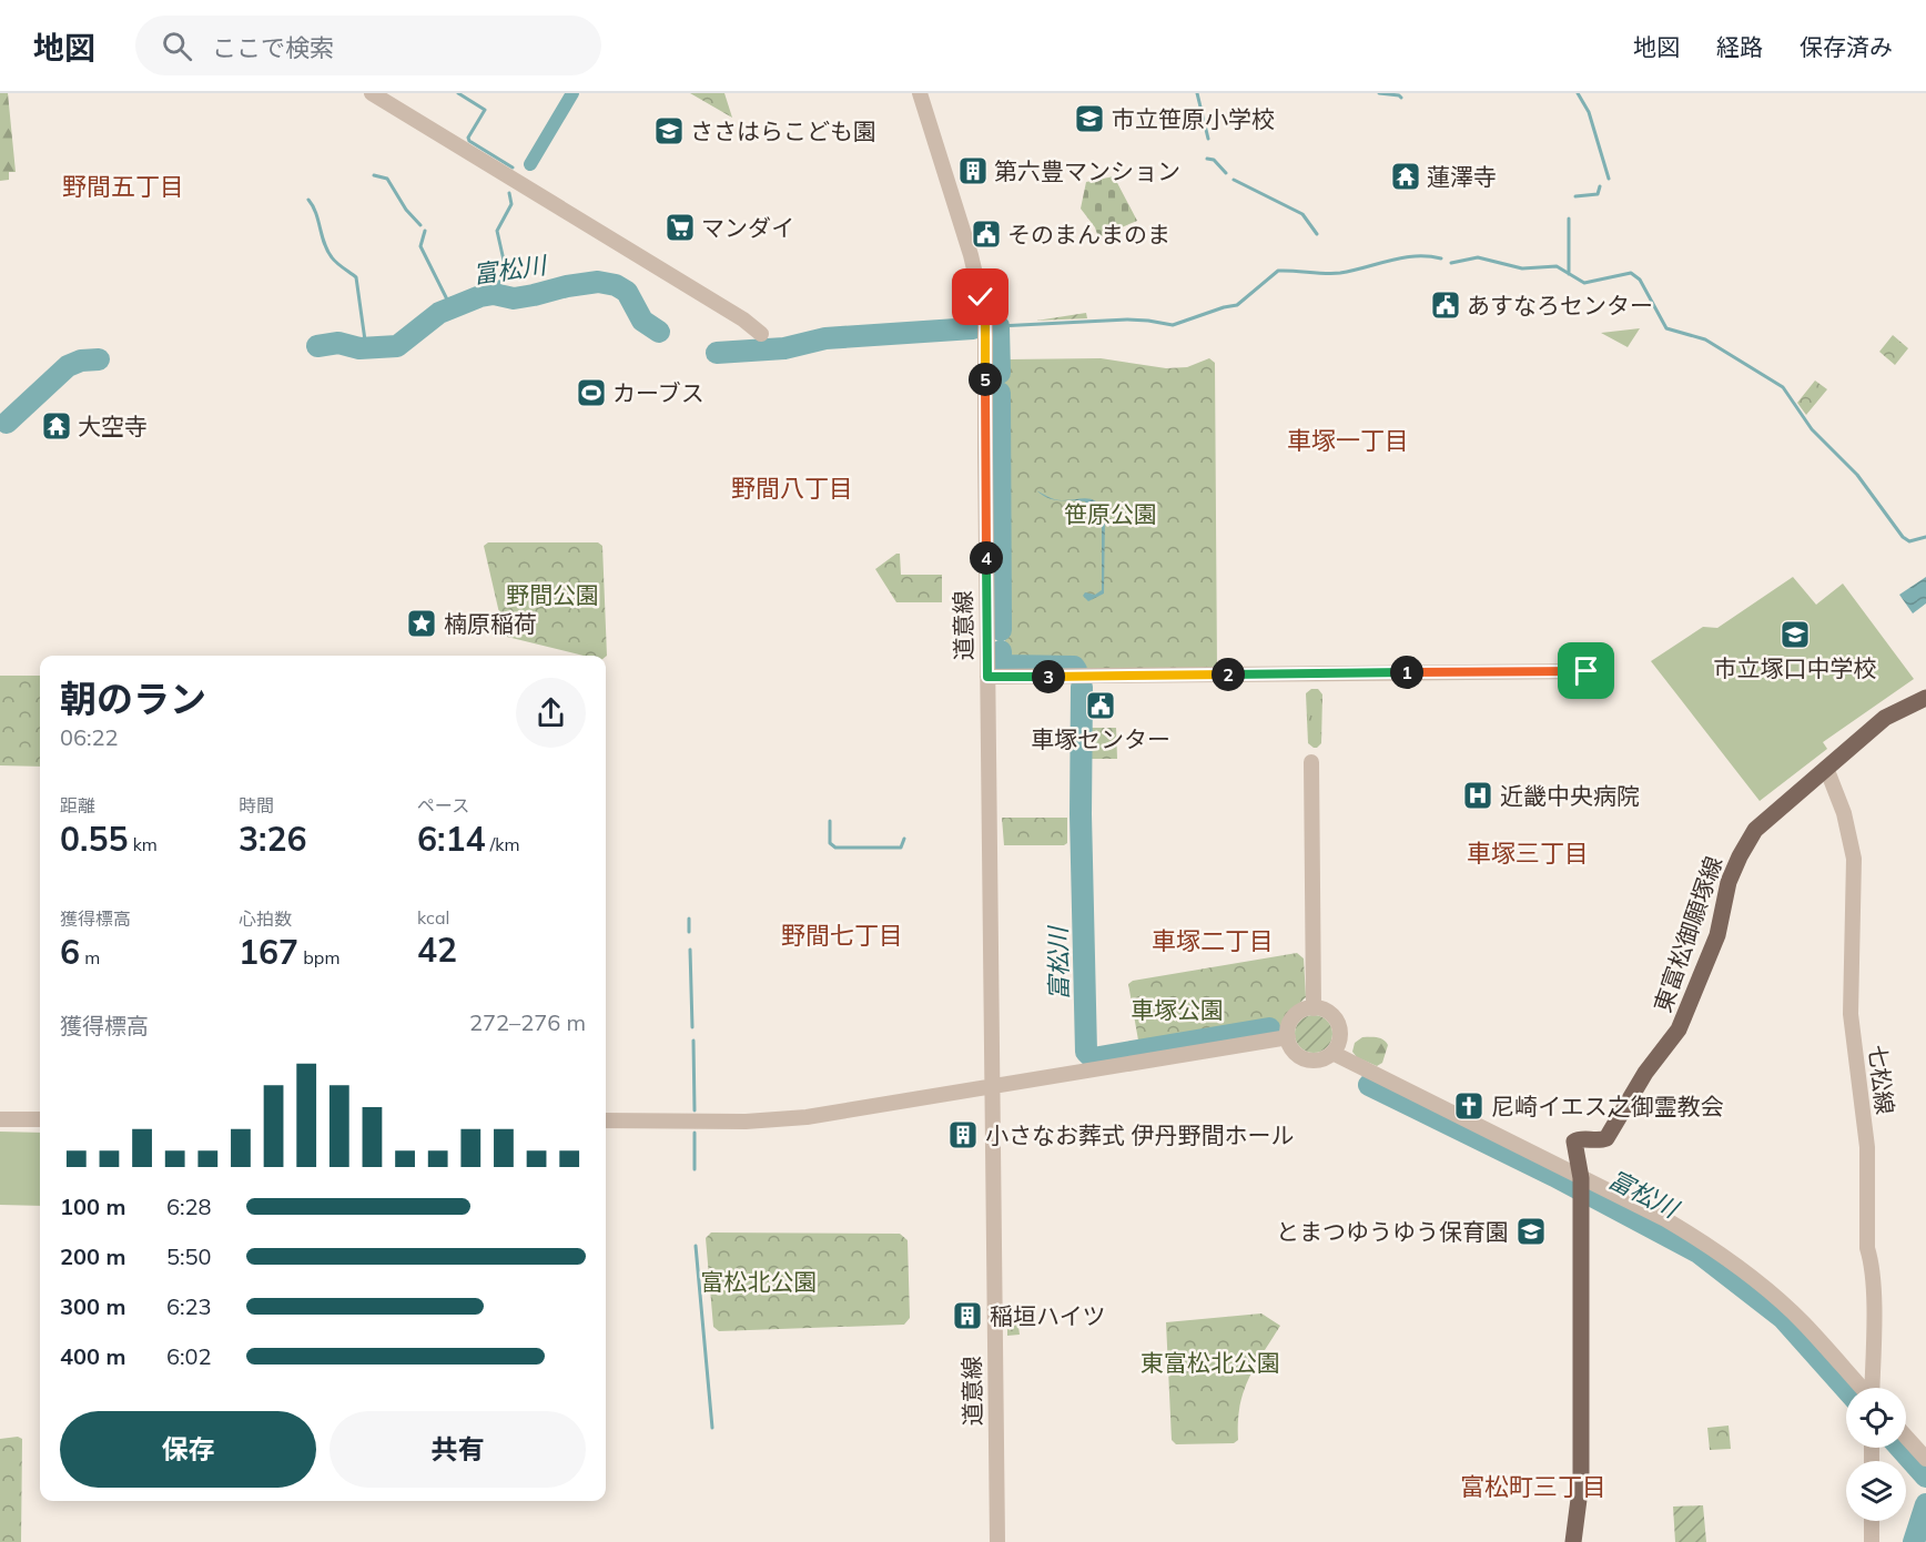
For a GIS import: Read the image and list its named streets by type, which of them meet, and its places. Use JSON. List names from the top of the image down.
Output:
{
  "streets": {
    "main road": ["東富松御願塚線"],
    "street": ["道意線", "七松線"]
  },
  "crossings": [
    ["東富松御願塚線", "七松線"]
  ],
  "districts": [
    "野間五丁目",
    "車塚一丁目",
    "野間八丁目",
    "車塚三丁目",
    "野間七丁目",
    "車塚二丁目",
    "富松町三丁目"
  ],
  "water": ["富松川"],
  "parks": [
    "笹原公園",
    "野間公園",
    "車塚公園",
    "富松北公園",
    "東富松北公園"
  ],
  "places": {
    "school or university": [
      "市立笹原小学校",
      "ささはらこども園",
      "市立塚口中学校",
      "とまつゆうゆう保育園"
    ],
    "building": ["第六豊マンション", "小さなお葬式 伊丹野間ホール", "稲垣ハイツ"],
    "temple": ["蓮澤寺", "大空寺"],
    "supermarket": ["マンダイ"],
    "public building": ["そのまんまのま", "あすなろセンター", "車塚センター"],
    "sports": ["カーブス"],
    "place": ["楠原稲荷"],
    "hospital": ["近畿中央病院"],
    "church": ["尼崎イエス之御霊教会"]
  },
  "page": {
    "header": "地図",
    "search": "ここで検索",
    "nav": ["地図", "経路", "保存済み"],
    "pins": [
      "5",
      "4",
      "1",
      "2",
      "3"
    ],
    "heading": ["朝のラン", "06:22"],
    "stats": [
      ["距離", "0.55 km"],
      ["時間", "3:26"],
      ["ペース", "6:14 /km"],
      ["獲得標高", "6 m"],
      ["心拍数", "167 bpm"],
      ["kcal", "42"]
    ],
    "chart": ["獲得標高", "272–276 m"],
    "list": [
      {
        "name": "100 m",
        "note": "6:28"
      },
      {
        "name": "200 m",
        "note": "5:50"
      },
      {
        "name": "300 m",
        "note": "6:23"
      },
      {
        "name": "400 m",
        "note": "6:02"
      }
    ],
    "buttons": ["保存", "共有"]
  }
}
